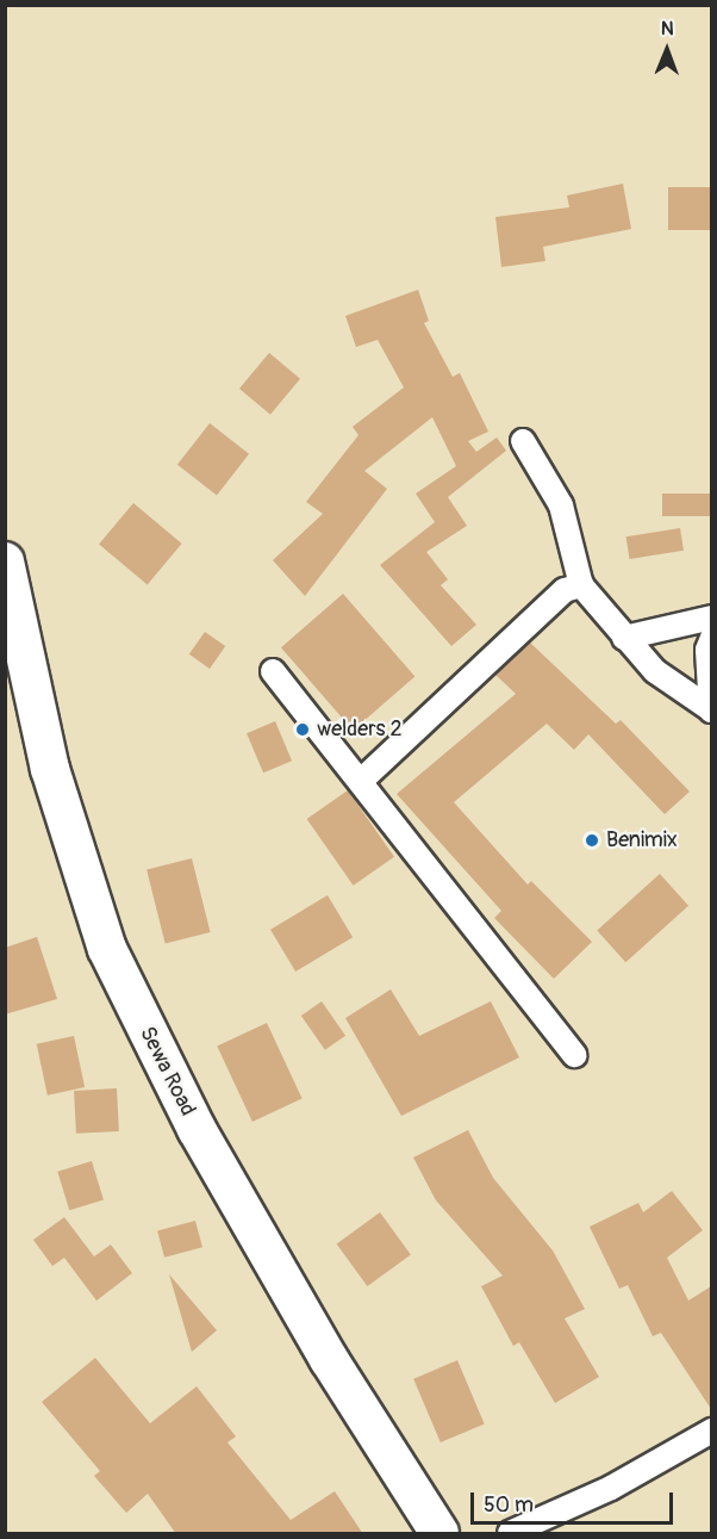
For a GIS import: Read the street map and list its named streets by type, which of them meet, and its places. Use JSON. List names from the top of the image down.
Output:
{
  "streets": {
    "main road": ["Sewa Road"]
  },
  "places": ["welders 2", "Benimix"],
  "scale_bar": "50 m",
  "north": "top"
}
